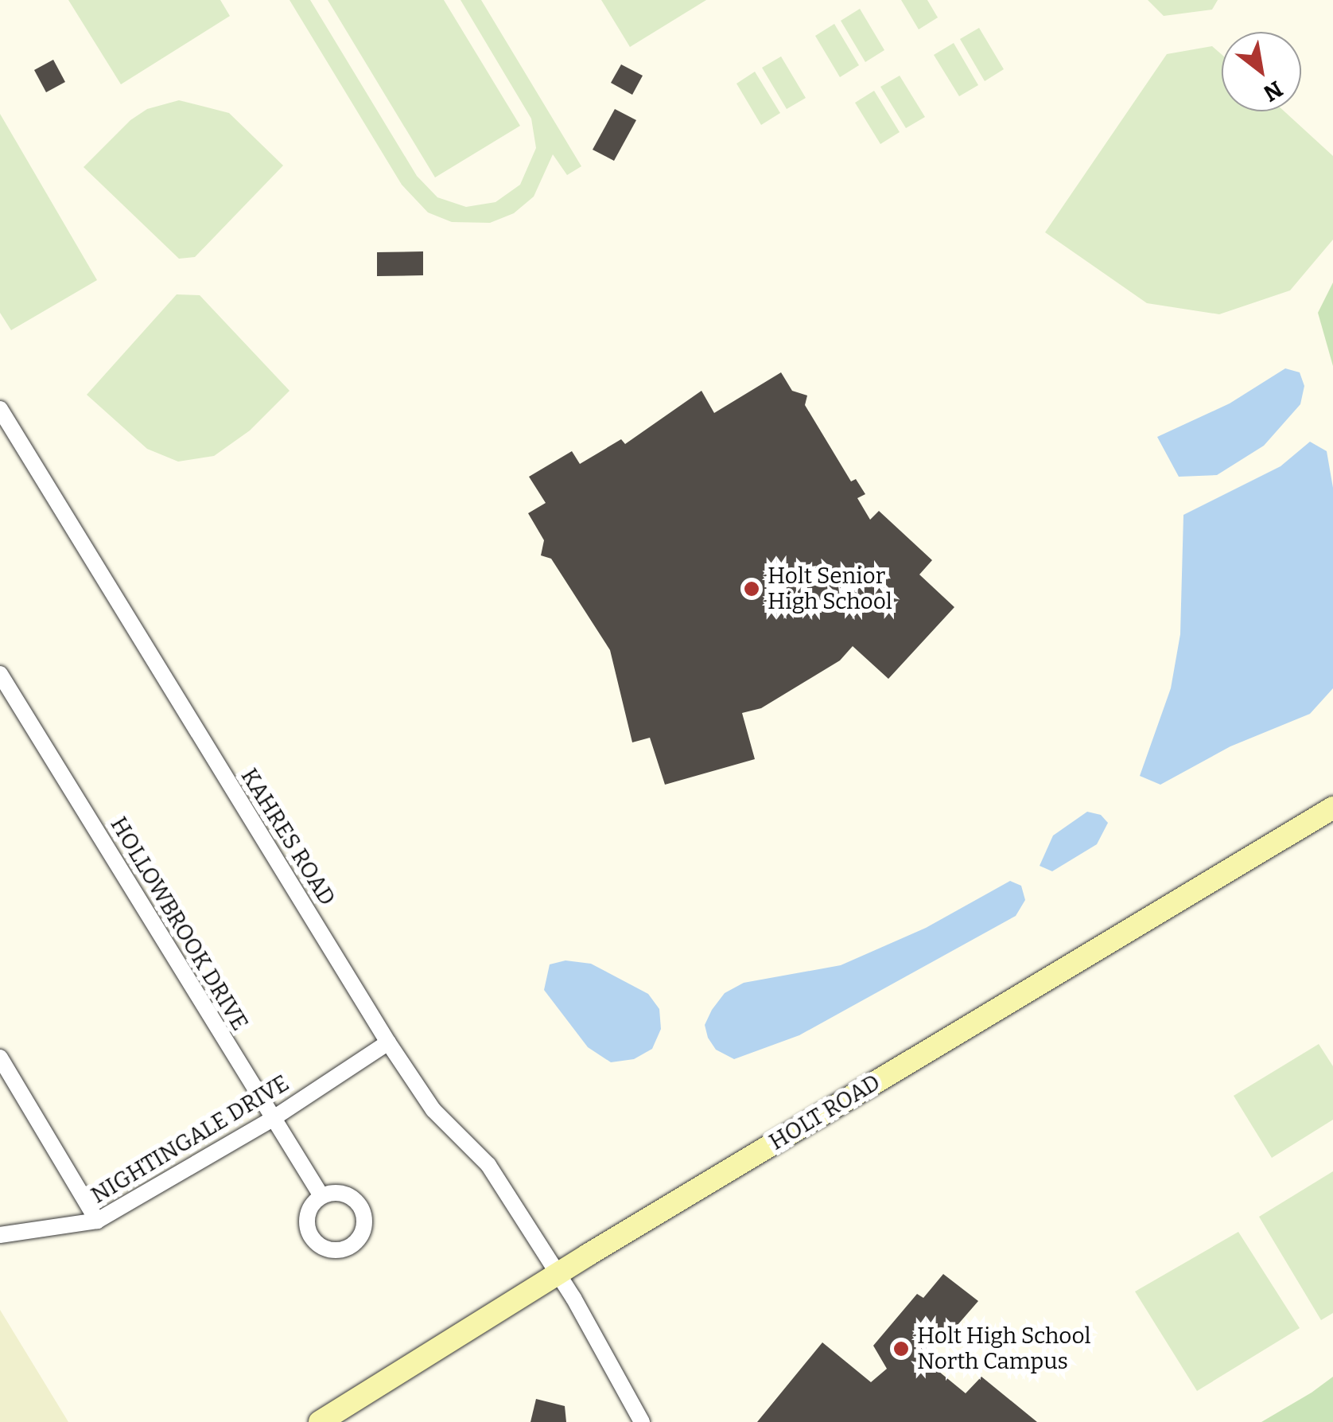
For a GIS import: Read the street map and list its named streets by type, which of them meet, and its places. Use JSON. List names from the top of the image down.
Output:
{
  "streets": {
    "main road": ["HOLT ROAD"],
    "street": ["KAHRES ROAD", "HOLLOWBROOK DRIVE", "NIGHTINGALE DRIVE"]
  },
  "crossings": [
    ["KAHRES ROAD", "HOLT ROAD"],
    ["KAHRES ROAD", "NIGHTINGALE DRIVE"],
    ["HOLLOWBROOK DRIVE", "NIGHTINGALE DRIVE"]
  ],
  "places": ["Holt Senior High School", "Holt High School North Campus"],
  "north": "bottom right"
}
